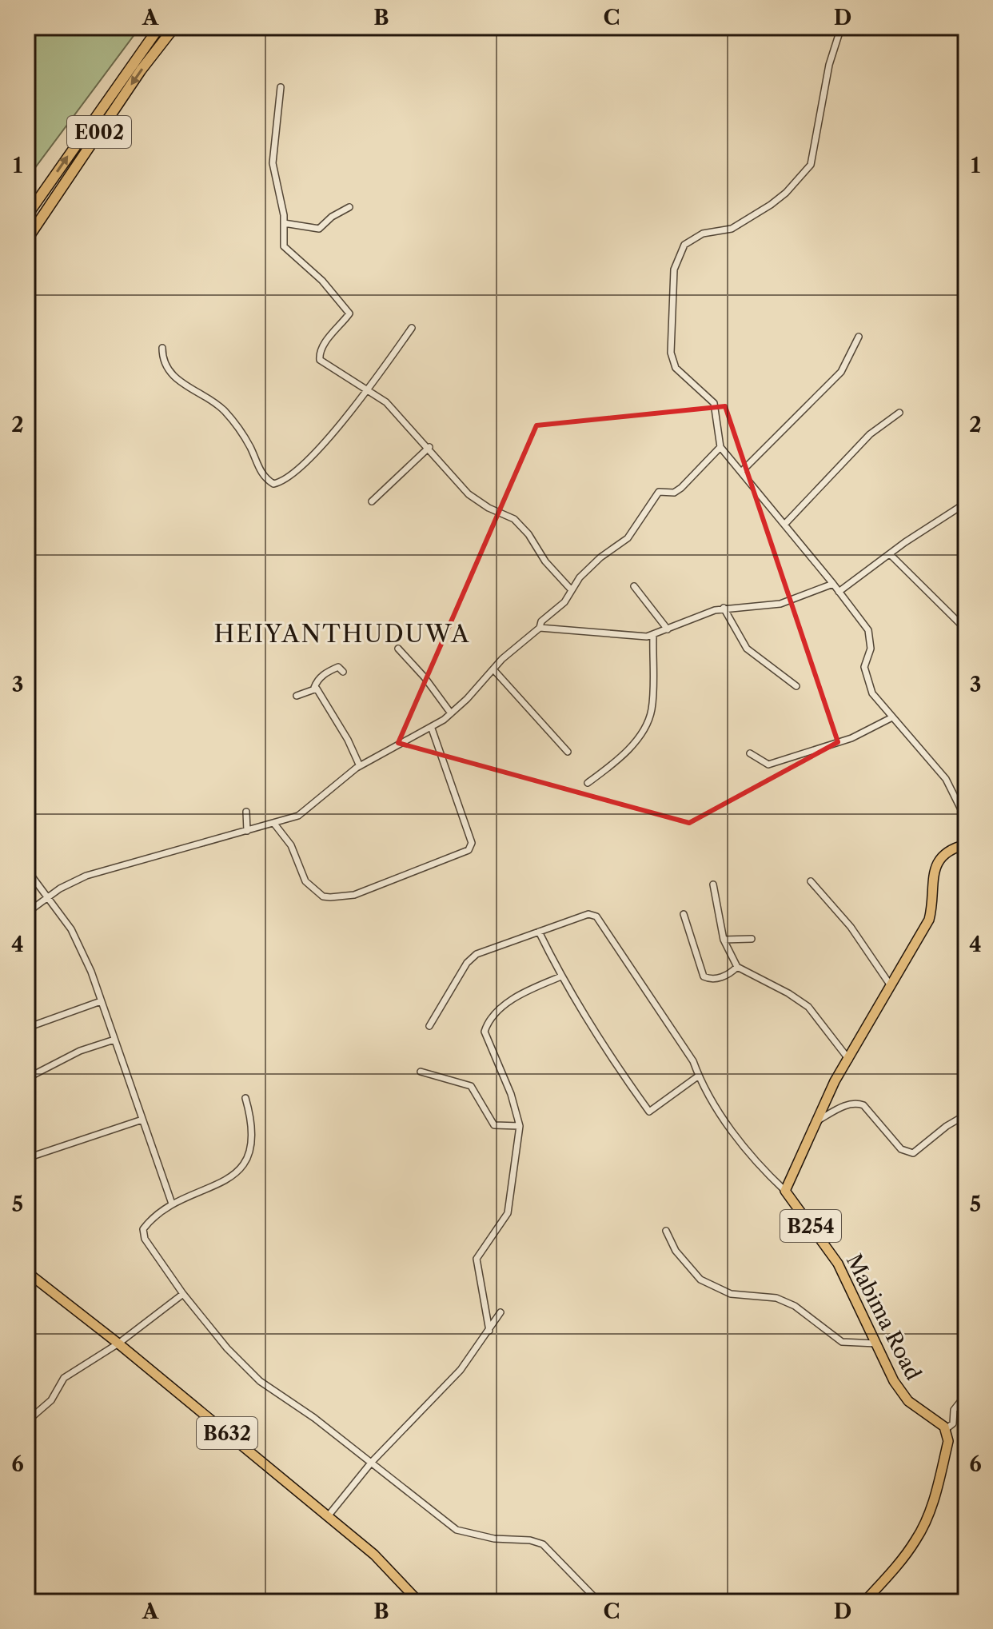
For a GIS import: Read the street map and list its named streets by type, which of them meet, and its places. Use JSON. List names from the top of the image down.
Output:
{
  "streets": {
    "highway": ["E002"],
    "main road": ["B254", "Mabima Road", "B632"]
  },
  "crossings": [
    ["B254", "Mabima Road"]
  ],
  "districts": ["HEIYANTHUDUWA"],
  "grid": {
    "columns": [
      "A",
      "B",
      "C",
      "D"
    ],
    "rows": [
      "1",
      "2",
      "3",
      "4",
      "5",
      "6"
    ]
  }
}
